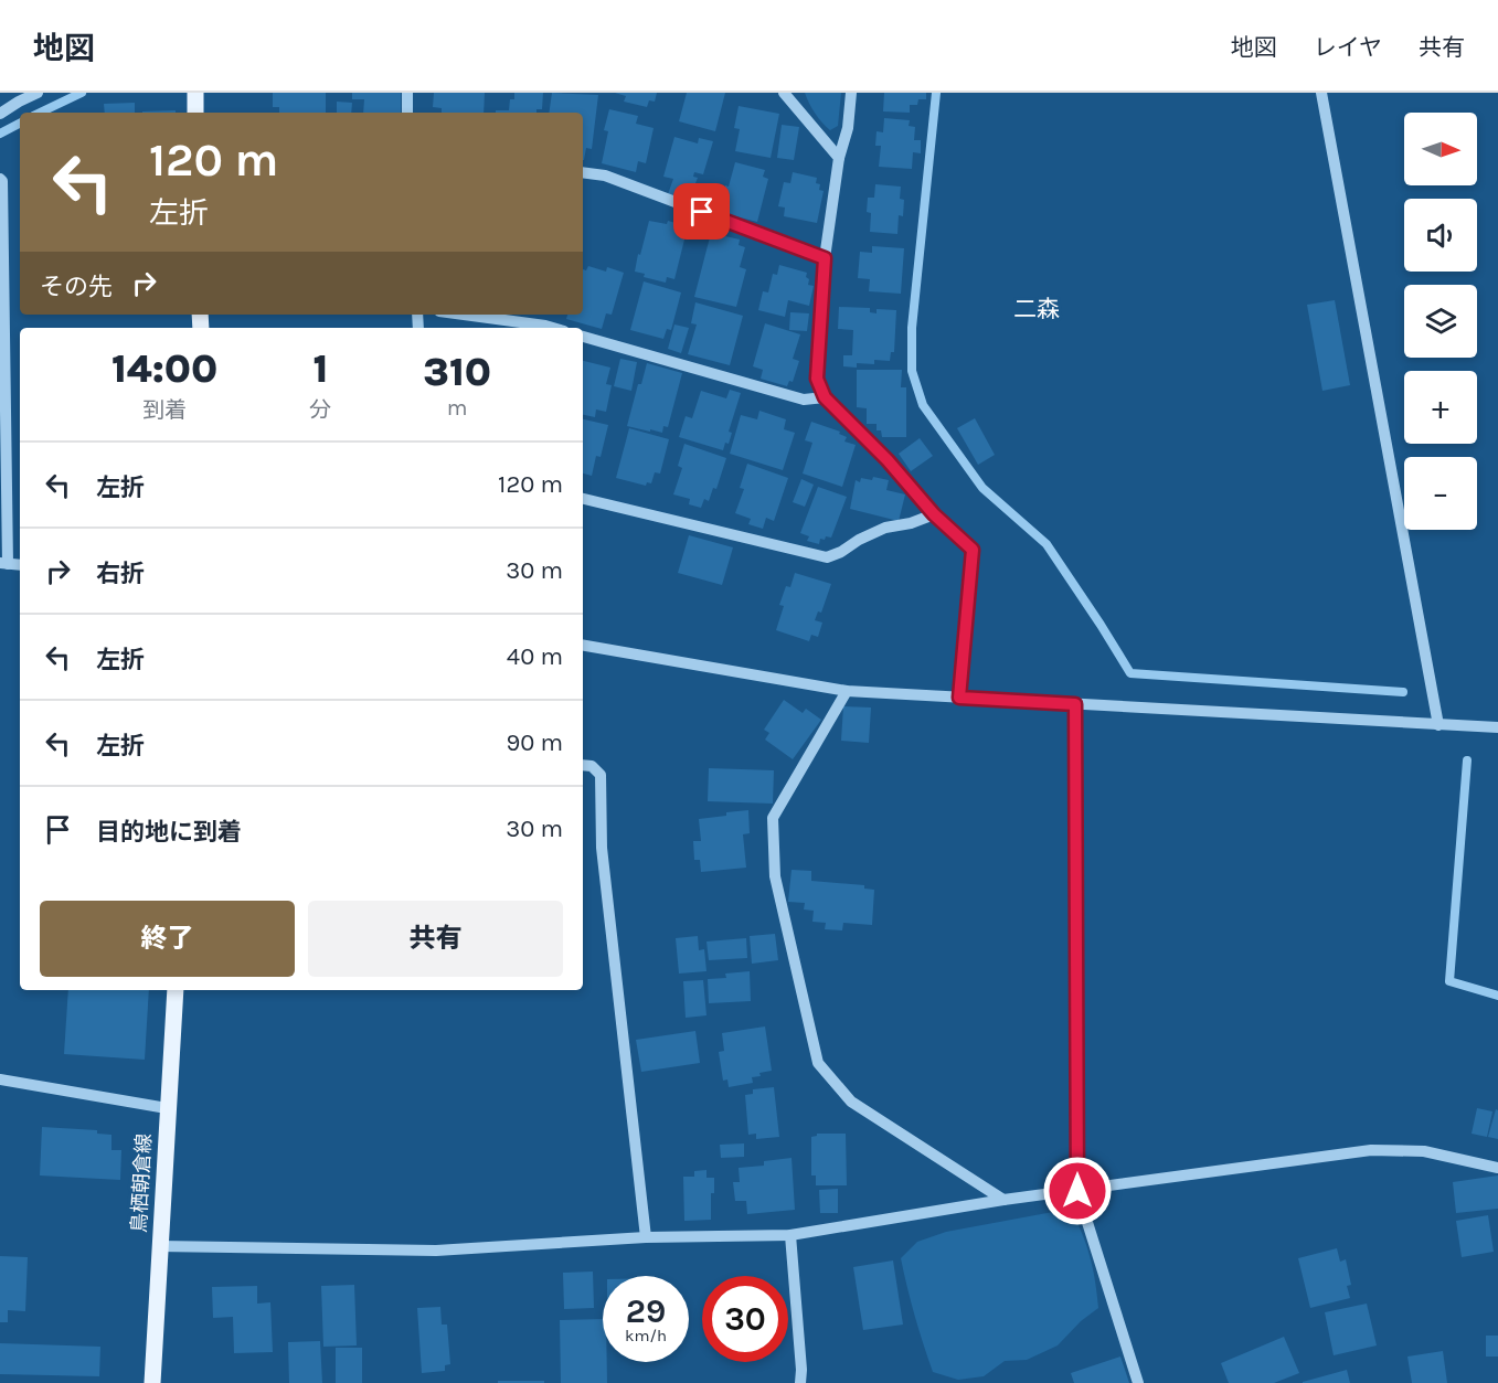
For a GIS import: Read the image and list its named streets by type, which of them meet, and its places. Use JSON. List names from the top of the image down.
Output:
{
  "streets": {
    "main road": ["鳥栖朝倉線"]
  },
  "districts": ["二森"],
  "north": "right",
  "page": {
    "header": "地図",
    "nav": ["地図", "レイヤ", "共有"],
    "map_buttons": ["+", "−"],
    "turn": ["120 m", "左折"],
    "then": "その先",
    "eta": [
      "14:00",
      "到着",
      "1",
      "分",
      "310",
      "m"
    ],
    "list": [
      {
        "name": "左折",
        "value": "120 m"
      },
      {
        "name": "右折",
        "value": "30 m"
      },
      {
        "name": "左折",
        "value": "40 m"
      },
      {
        "name": "左折",
        "value": "90 m"
      },
      {
        "name": "目的地に到着",
        "value": "30 m"
      }
    ],
    "buttons": ["終了", "共有"],
    "speed": "29 km/h",
    "limit": "30"
  }
}
